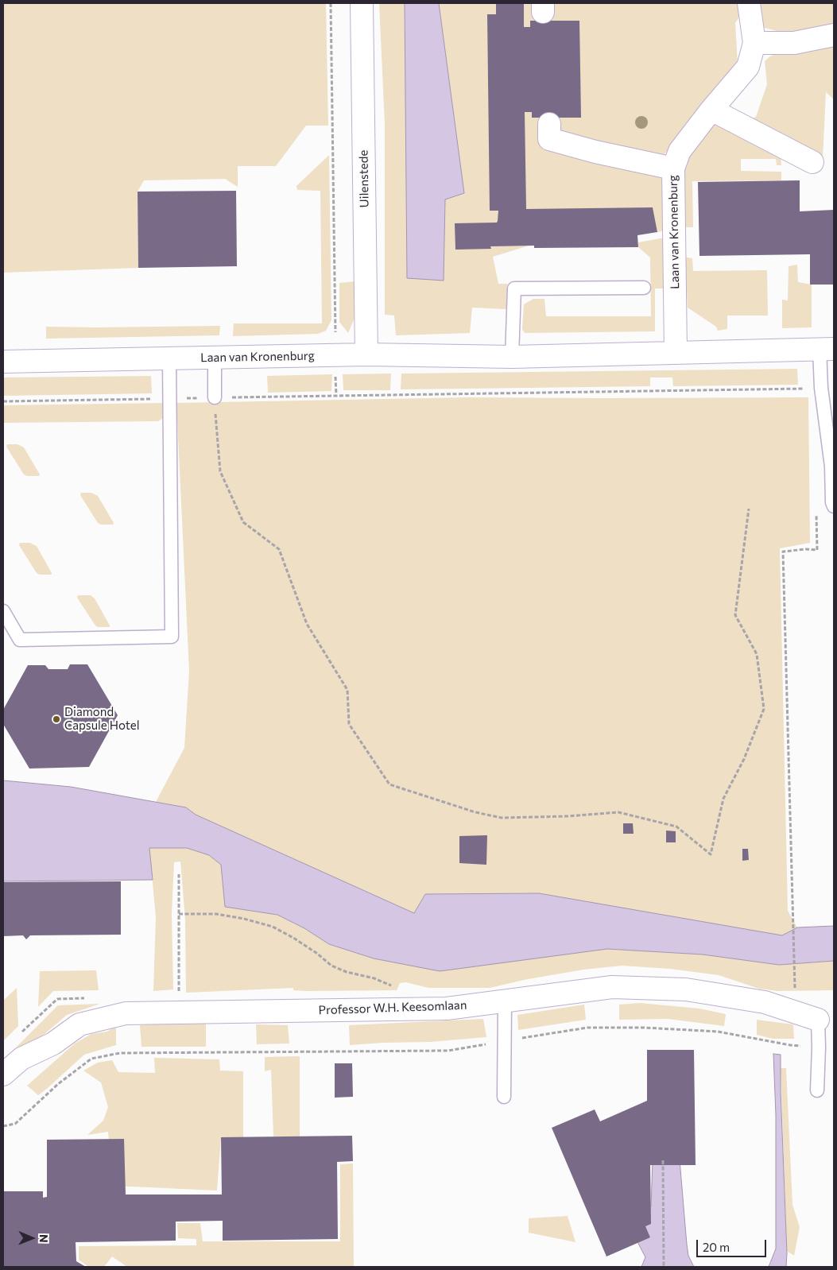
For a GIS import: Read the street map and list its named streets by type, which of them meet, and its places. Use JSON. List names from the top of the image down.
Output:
{
  "streets": {
    "street": ["Uilenstede", "Laan van Kronenburg", "Professor W.H. Keesomlaan"]
  },
  "crossings": [
    ["Uilenstede", "Laan van Kronenburg"]
  ],
  "places": ["Diamond Capsule Hotel"],
  "scale_bar": "20 m",
  "north": "right"
}
